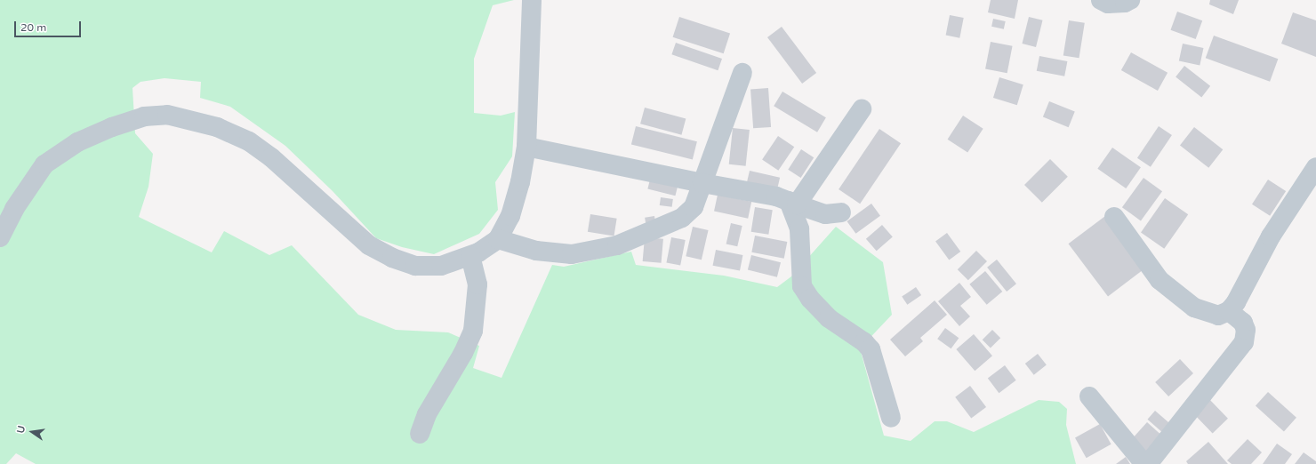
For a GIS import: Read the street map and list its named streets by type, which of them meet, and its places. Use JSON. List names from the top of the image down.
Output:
{
  "scale_bar": "20 m",
  "north": "left"
}
